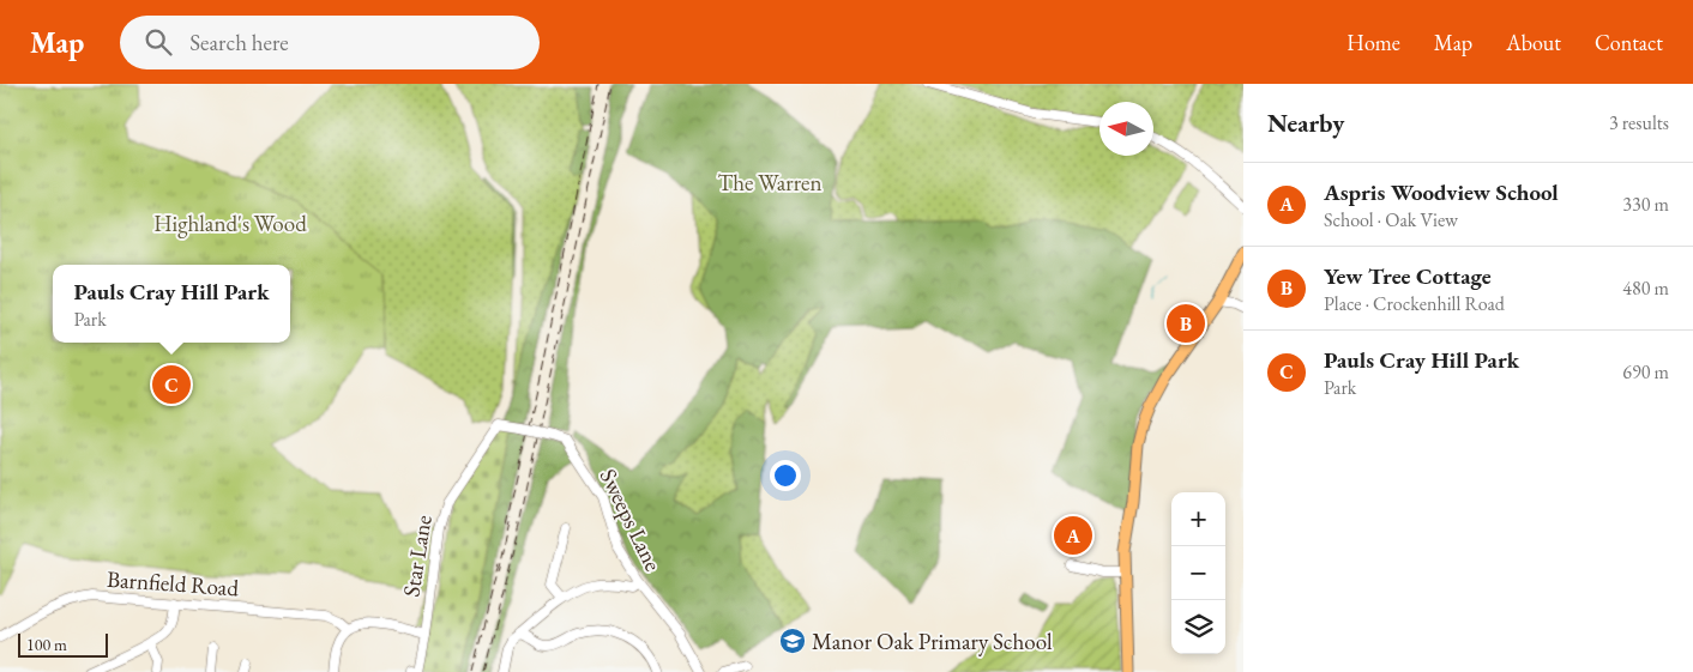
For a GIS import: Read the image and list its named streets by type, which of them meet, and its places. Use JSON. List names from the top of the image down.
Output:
{
  "streets": {
    "street": ["Sweeps Lane", "Star Lane", "Barnfield Road"]
  },
  "crossings": [
    ["Sweeps Lane", "Star Lane"]
  ],
  "parks": ["The Warren", "Highland's Wood"],
  "places": {
    "school or university": ["Manor Oak Primary School"]
  },
  "scale_bar": "100 m",
  "north": "left",
  "page": {
    "header": "Map",
    "search": "Search here",
    "nav": [
      "Home",
      "Map",
      "About",
      "Contact"
    ],
    "heading": ["Nearby", "3 results"],
    "list": [
      {
        "mark": "A",
        "name": "Aspris Woodview School",
        "note": "School · Oak View",
        "value": "330 m"
      },
      {
        "mark": "B",
        "name": "Yew Tree Cottage",
        "note": "Place · Crockenhill Road",
        "value": "480 m"
      },
      {
        "mark": "C",
        "name": "Pauls Cray Hill Park",
        "note": "Park",
        "value": "690 m"
      }
    ],
    "popup": ["Pauls Cray Hill Park", "Park"],
    "pins": ["B", "C", "A"],
    "map_buttons": ["+", "−"],
    "scale": "100 m"
  }
}
